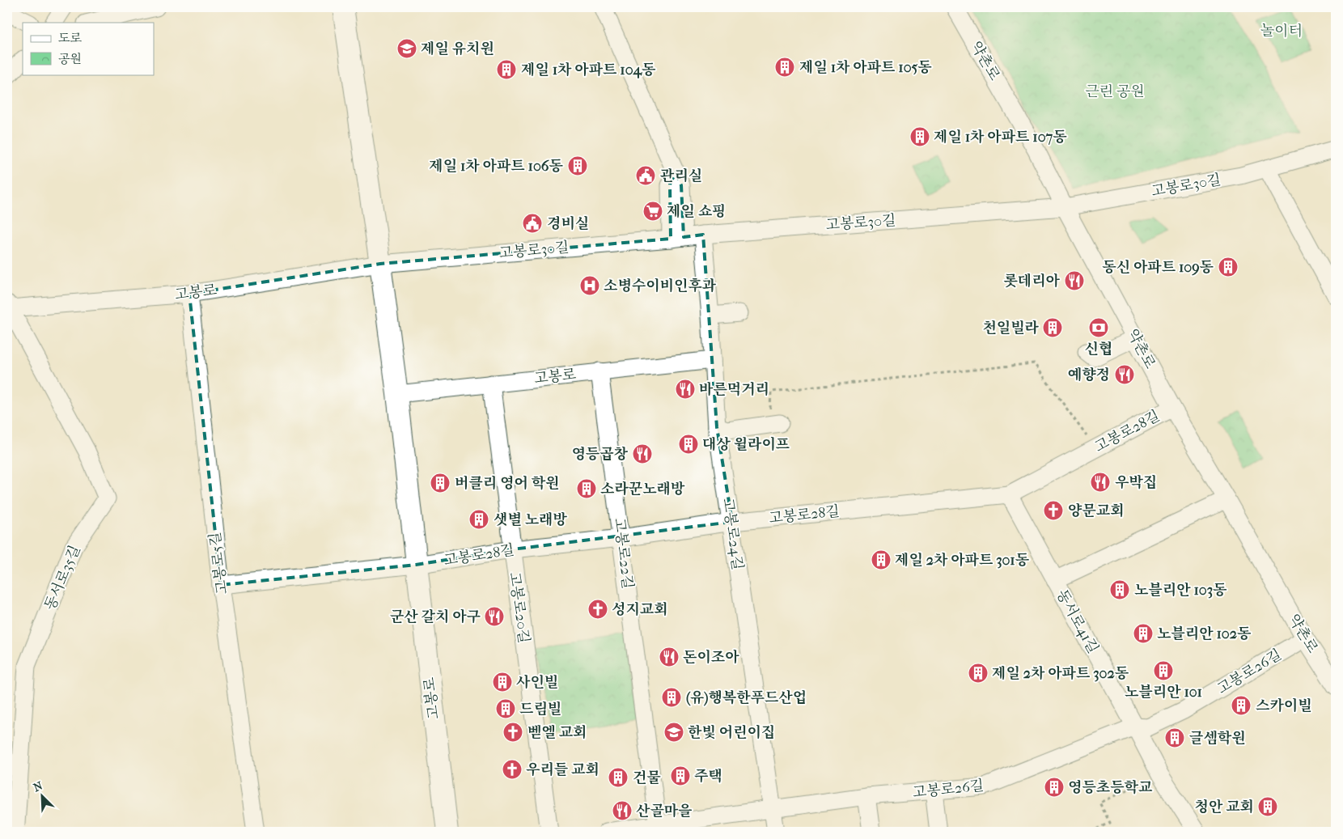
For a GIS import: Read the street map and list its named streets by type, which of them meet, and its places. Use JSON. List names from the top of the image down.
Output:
{
  "streets": {
    "street": [
      "약촌로",
      "고봉로30길",
      "고봉로",
      "고봉로28길",
      "고봉로24길",
      "고봉로22길",
      "고봉로5길",
      "동서로35길",
      "고봉로20길",
      "동서로41길",
      "고봉로26길"
    ]
  },
  "crossings": [
    ["약촌로", "고봉로30길"],
    ["약촌로", "고봉로28길"],
    ["약촌로", "고봉로26길"],
    ["고봉로30길", "고봉로"],
    ["고봉로30길", "고봉로24길"],
    ["고봉로", "고봉로28길"],
    ["고봉로", "고봉로24길"],
    ["고봉로", "고봉로22길"],
    ["고봉로", "고봉로5길"],
    ["고봉로", "동서로35길"],
    ["고봉로", "고봉로20길"],
    ["고봉로28길", "고봉로24길"],
    ["고봉로28길", "고봉로22길"],
    ["고봉로28길", "고봉로20길"],
    ["고봉로28길", "동서로41길"],
    ["고봉로24길", "고봉로26길"],
    ["고봉로22길", "고봉로26길"],
    ["동서로41길", "고봉로26길"]
  ],
  "parks": ["놀이터", "근린 공원"],
  "places": {
    "school or university": ["제일 유치원", "한빛 어린이집"],
    "building": [
      "제일 1차 아파트 105동",
      "제일 1차 아파트 104동",
      "제일 1차 아파트 107동",
      "제일 1차 아파트 106동",
      "동신 아파트 109동",
      "천일빌라",
      "대상 윌라이프",
      "버클리 영어 학원",
      "소라꾼노래방",
      "샛별 노래방",
      "제일 2차 아파트 301동",
      "노블리안 103동",
      "노블리안 102동",
      "노블리안 101",
      "제일 2차 아파트 302동",
      "사인빌",
      "(유)행복한푸드산업",
      "스카이빌",
      "드림빌",
      "글셈학원",
      "주택",
      "건물",
      "영등초등학교",
      "청안 교회"
    ],
    "public building": ["관리실", "경비실"],
    "supermarket": ["제일 쇼핑"],
    "restaurant": [
      "롯데리아",
      "예향정",
      "바른먹거리",
      "영등곱창",
      "우박집",
      "군산 갈치 아구",
      "돈이조아",
      "산골마을"
    ],
    "hospital": ["소병수이비인후과"],
    "bank": ["신협"],
    "church": [
      "양문교회",
      "성지교회",
      "벧엘 교회",
      "우리들 교회"
    ]
  },
  "legend": ["도로", "공원"],
  "north": "top left"
}
